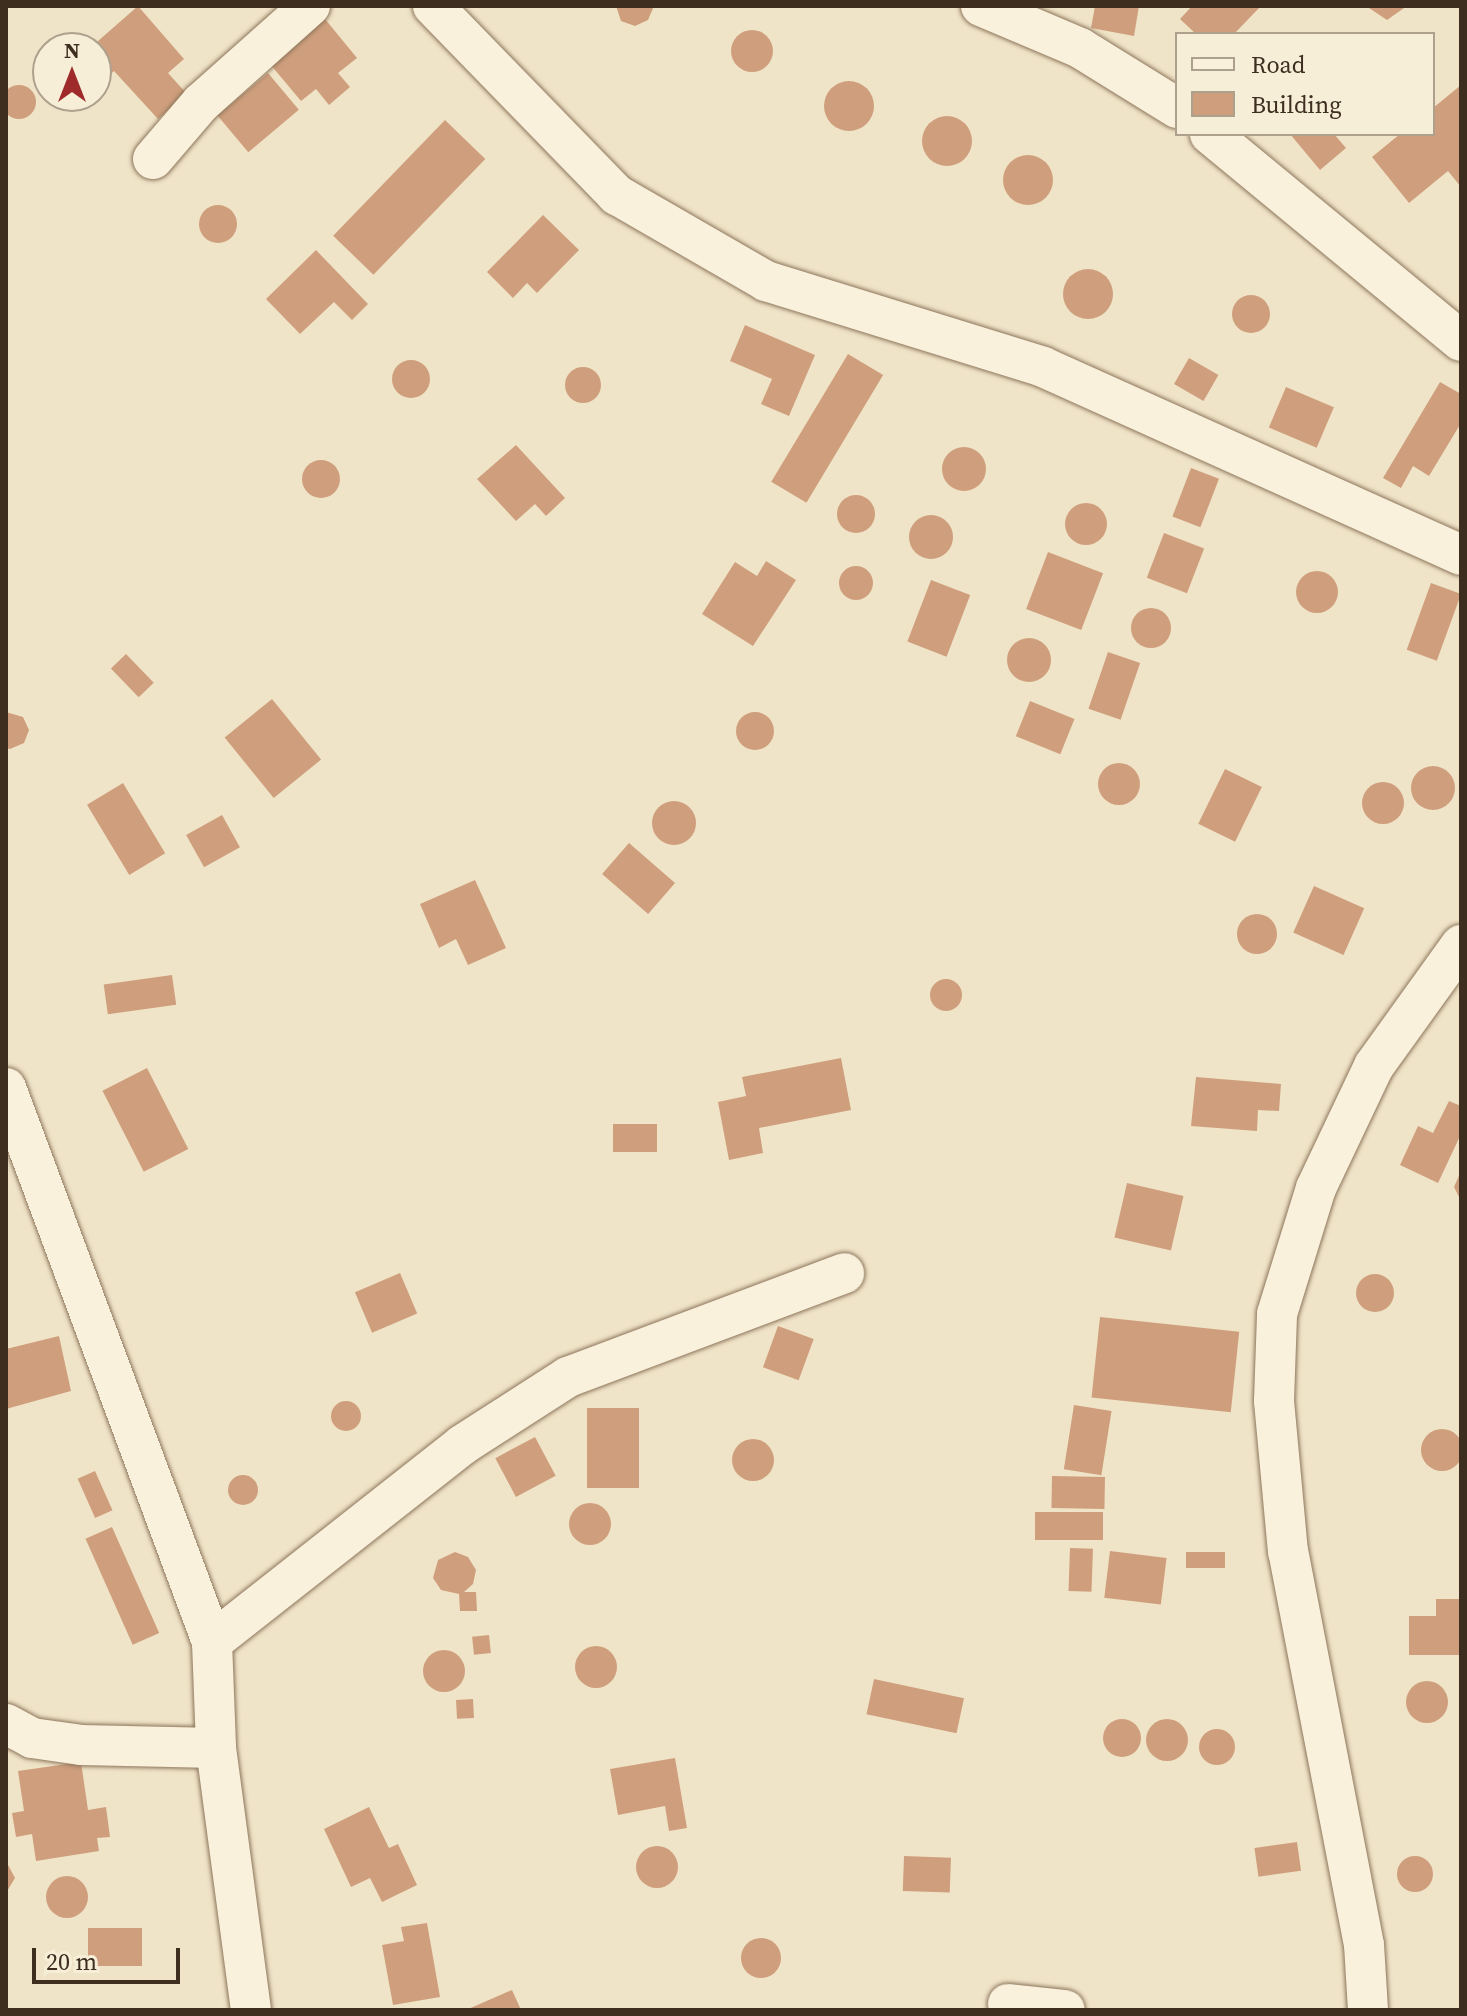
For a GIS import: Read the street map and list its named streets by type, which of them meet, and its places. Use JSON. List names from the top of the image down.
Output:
{
  "legend": ["Road", "Building"],
  "scale_bar": "20 m",
  "north": "top"
}
